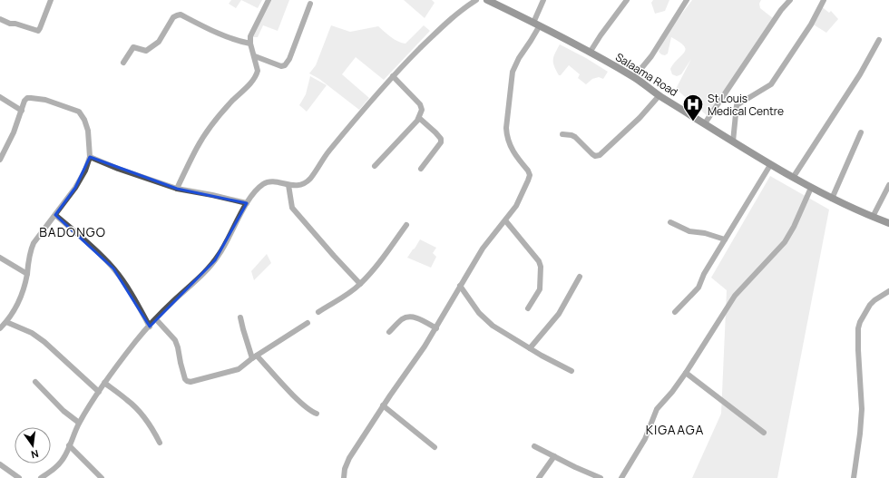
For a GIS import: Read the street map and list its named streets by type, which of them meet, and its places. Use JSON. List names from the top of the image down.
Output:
{
  "streets": {
    "main road": ["Salaama Road"]
  },
  "districts": ["BADONGO", "KIGAAGA"],
  "places": {
    "hospital": ["St Louis Medical Centre"]
  },
  "north": "bottom"
}
